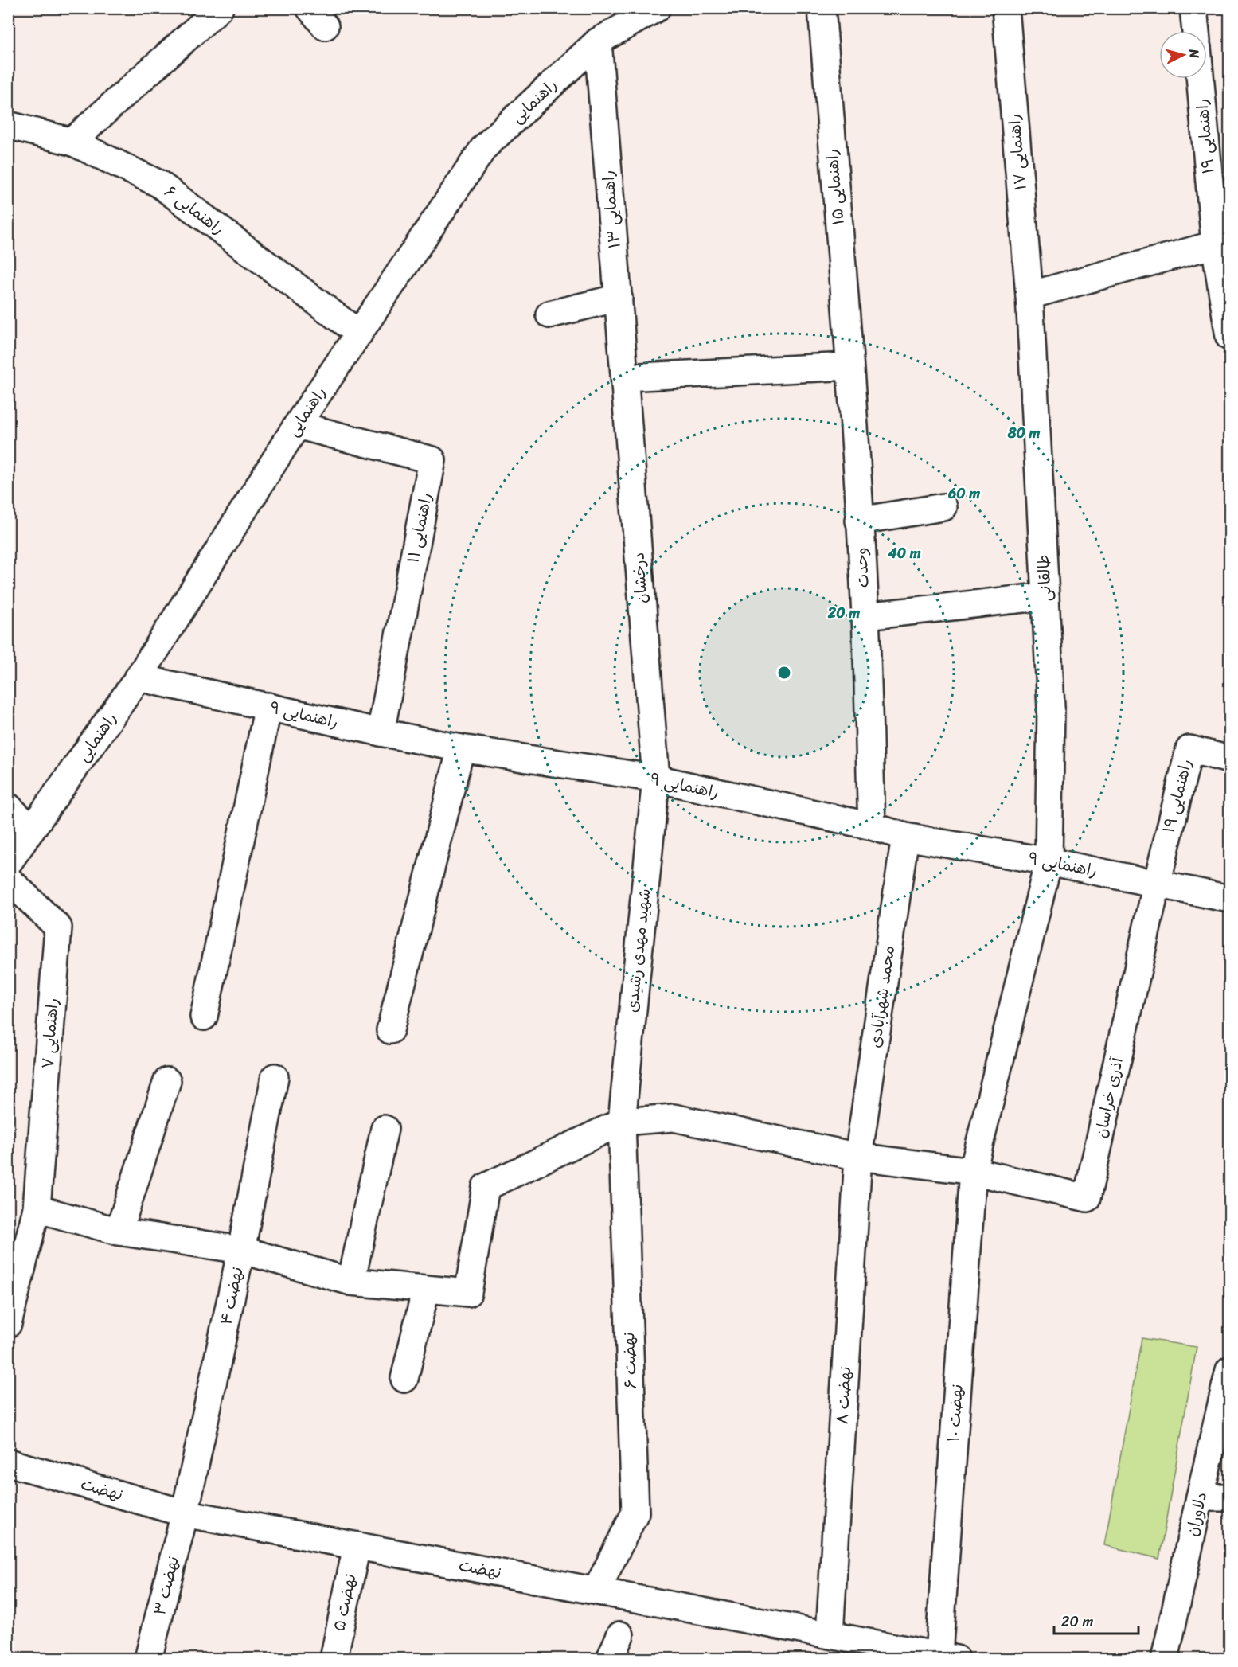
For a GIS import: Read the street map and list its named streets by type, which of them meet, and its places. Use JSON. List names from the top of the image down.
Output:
{
  "streets": {
    "street": [
      "راهنمایی",
      "راهنمایی ۱۹",
      "راهنمایی ۱۷",
      "راهنمایی ۱۵",
      "راهنمایی ۱۳",
      "راهنمایی ۶",
      "راهنمایی ۱۱",
      "وحدت",
      "درخشان",
      "طالقانی",
      "راهنمایی ۹",
      "شهید مهدی رشیدی",
      "محمد شهرآبادی",
      "راهنمایی ۷",
      "آذری خراسان",
      "نهضت ۴",
      "نهضت ۶",
      "نهضت ۸",
      "نهضت ۱۰",
      "نهضت",
      "دلاوران",
      "نهضت ۳",
      "نهضت ۵"
    ]
  },
  "crossings": [
    ["راهنمایی", "راهنمایی ۱۳"],
    ["راهنمایی", "راهنمایی ۶"],
    ["راهنمایی", "راهنمایی ۱۱"],
    ["راهنمایی", "راهنمایی ۹"],
    ["راهنمایی ۱۹", "راهنمایی ۹"],
    ["راهنمایی ۱۹", "آذری خراسان"],
    ["راهنمایی ۱۷", "طالقانی"],
    ["راهنمایی ۱۵", "وحدت"],
    ["راهنمایی ۱۳", "درخشان"],
    ["راهنمایی ۱۱", "راهنمایی ۹"],
    ["وحدت", "راهنمایی ۹"],
    ["درخشان", "راهنمایی ۹"],
    ["درخشان", "شهید مهدی رشیدی"],
    ["طالقانی", "راهنمایی ۹"],
    ["طالقانی", "آذری خراسان"],
    ["طالقانی", "نهضت ۱۰"],
    ["راهنمایی ۹", "شهید مهدی رشیدی"],
    ["راهنمایی ۹", "محمد شهرآبادی"],
    ["راهنمایی ۹", "آذری خراسان"],
    ["شهید مهدی رشیدی", "نهضت ۶"],
    ["محمد شهرآبادی", "نهضت ۸"],
    ["آذری خراسان", "نهضت ۱۰"],
    ["نهضت ۴", "نهضت"],
    ["نهضت ۴", "نهضت ۳"],
    ["نهضت ۶", "نهضت"],
    ["نهضت ۸", "نهضت"],
    ["نهضت ۱۰", "نهضت"],
    ["نهضت", "نهضت ۳"],
    ["نهضت", "نهضت ۵"]
  ],
  "scale_bar": "20 m",
  "north": "right",
  "rings": [
    "80 m",
    "60 m",
    "40 m",
    "20 m"
  ]
}
